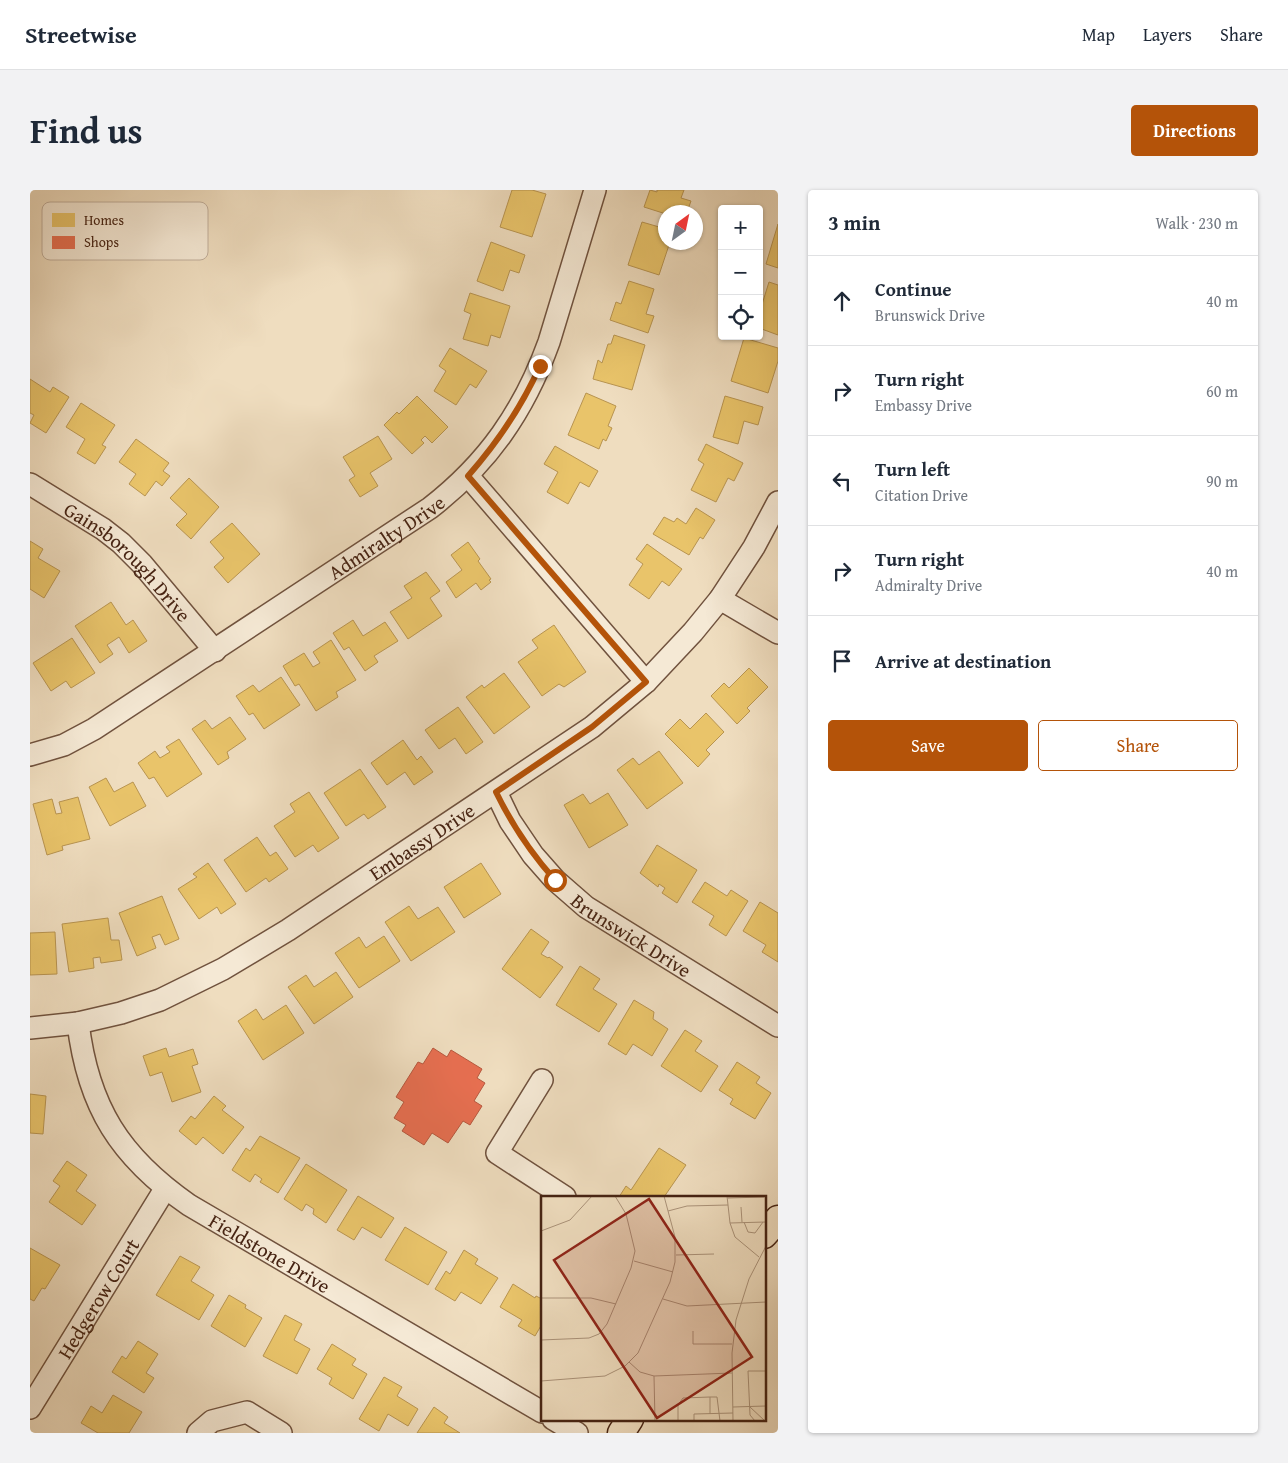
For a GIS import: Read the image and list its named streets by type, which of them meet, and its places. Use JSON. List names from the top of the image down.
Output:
{
  "streets": {
    "street": [
      "Admiralty Drive",
      "Gainsborough Drive",
      "Embassy Drive",
      "Brunswick Drive",
      "Fieldstone Drive",
      "Hedgerow Court"
    ]
  },
  "crossings": [
    ["Admiralty Drive", "Gainsborough Drive"],
    ["Embassy Drive", "Brunswick Drive"],
    ["Embassy Drive", "Fieldstone Drive"],
    ["Fieldstone Drive", "Hedgerow Court"]
  ],
  "legend": ["Homes", "Shops"],
  "north": "top right",
  "page": {
    "header": "Streetwise",
    "nav": ["Map", "Layers", "Share"],
    "title": "Find us",
    "buttons": [
      "Directions",
      ["Save", "Share"]
    ],
    "heading": ["3 min", "Walk · 230 m"],
    "map_buttons": ["+", "−"],
    "list": [
      ["Continue", "Brunswick Drive", "40 m"],
      ["Turn right", "Embassy Drive", "60 m"],
      ["Turn left", "Citation Drive", "90 m"],
      ["Turn right", "Admiralty Drive", "40 m"],
      "Arrive at destination"
    ]
  }
}
